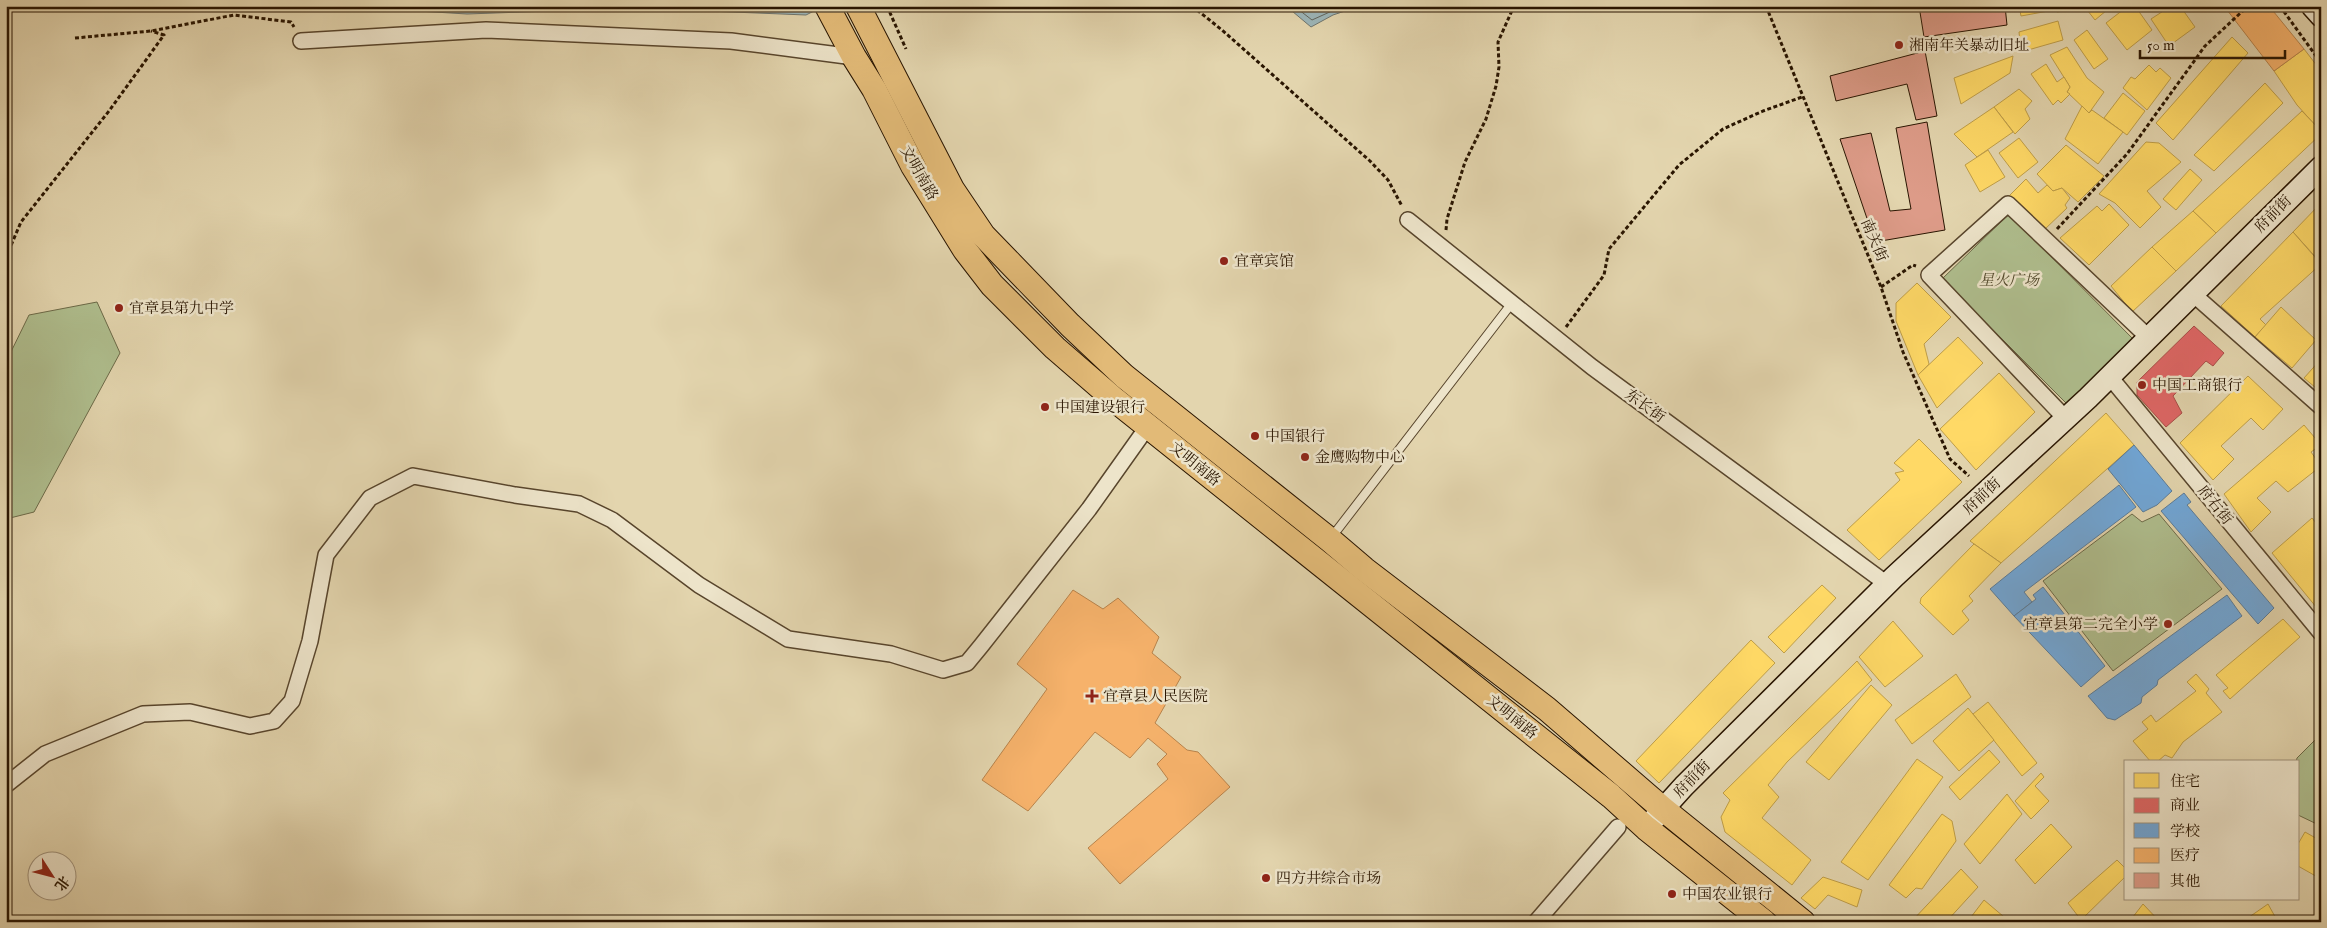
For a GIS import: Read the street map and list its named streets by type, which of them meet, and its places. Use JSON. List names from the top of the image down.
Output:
{
  "streets": {
    "main road": ["文明南路"],
    "street": ["府前街", "东长街", "府右街"],
    "path": ["南关街"]
  },
  "crossings": [
    ["文明南路", "府前街"],
    ["府前街", "东长街"],
    ["府前街", "府右街"]
  ],
  "parks": ["星火广场"],
  "places": {
    "other": [
      "湘南年关暴动旧址",
      "宜章宾馆",
      "宜章县第九中学",
      "中国工商银行",
      "中国建设银行",
      "中国银行",
      "金鹰购物中心",
      "宜章县第二完全小学",
      "四方井综合市场",
      "中国农业银行"
    ],
    "health": ["宜章县人民医院"]
  },
  "legend": [
    "住宅",
    "商业",
    "学校",
    "医疗",
    "其他"
  ],
  "scale_bar": "50 m",
  "north": "bottom right"
}
